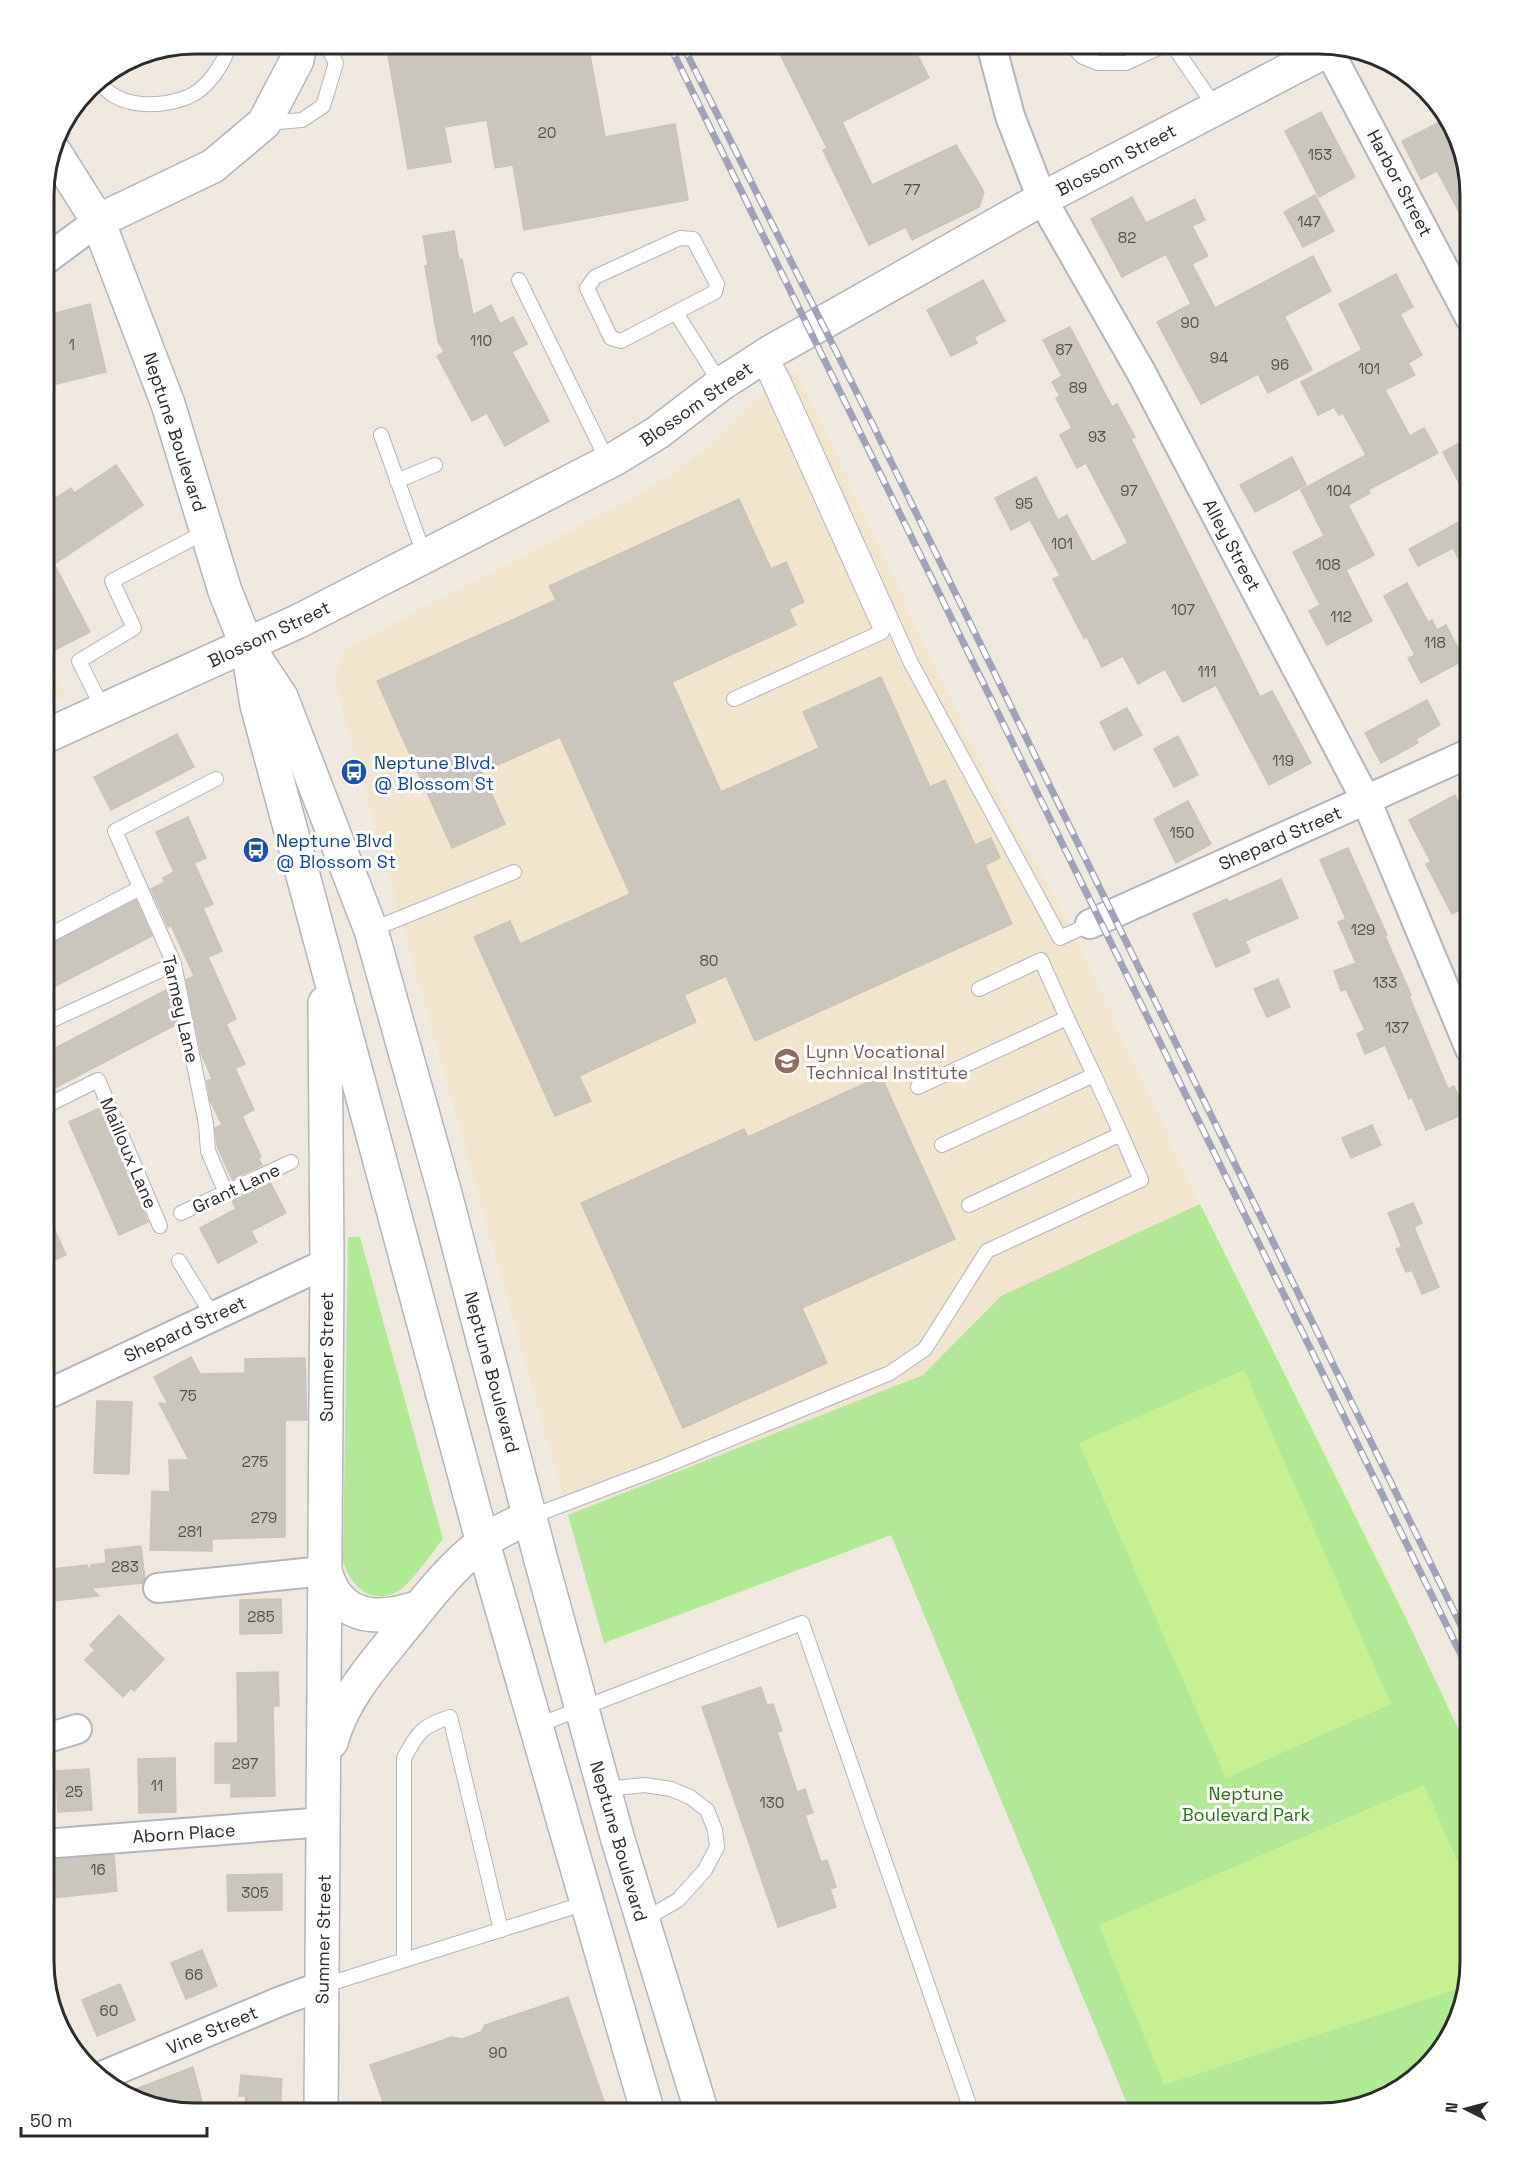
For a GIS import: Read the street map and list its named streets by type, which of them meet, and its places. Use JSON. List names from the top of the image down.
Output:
{
  "streets": {
    "main road": ["Blossom Street", "Neptune Boulevard", "Summer Street"],
    "street": [
      "Harbor Street",
      "Alley Street",
      "Shepard Street",
      "Aborn Place",
      "Vine Street"
    ],
    "lane": ["Tarmey Lane", "Mailloux Lane", "Grant Lane"]
  },
  "crossings": [
    ["Blossom Street", "Neptune Boulevard"],
    ["Blossom Street", "Alley Street"],
    ["Neptune Boulevard", "Summer Street"],
    ["Alley Street", "Shepard Street"],
    ["Shepard Street", "Summer Street"],
    ["Tarmey Lane", "Grant Lane"],
    ["Summer Street", "Aborn Place"],
    ["Summer Street", "Vine Street"]
  ],
  "parks": ["Neptune Boulevard Park"],
  "places": {
    "bus stop": ["Neptune Blvd. @ Blossom St", "Neptune Blvd @ Blossom St"],
    "school or university": ["Lynn Vocational Technical Institute"]
  },
  "house_numbers": [
    "20",
    "153",
    "77",
    "147",
    "82",
    "90",
    "110",
    "1",
    "87",
    "94",
    "96",
    "101",
    "89",
    "93",
    "97",
    "104",
    "95",
    "101",
    "108",
    "107",
    "112",
    "118",
    "111",
    "119",
    "150",
    "129",
    "80",
    "133",
    "137",
    "75",
    "275",
    "279",
    "281",
    "283",
    "285",
    "297",
    "11",
    "25",
    "130",
    "16",
    "305",
    "66",
    "60",
    "90"
  ],
  "scale_bar": "50 m",
  "north": "left"
}
